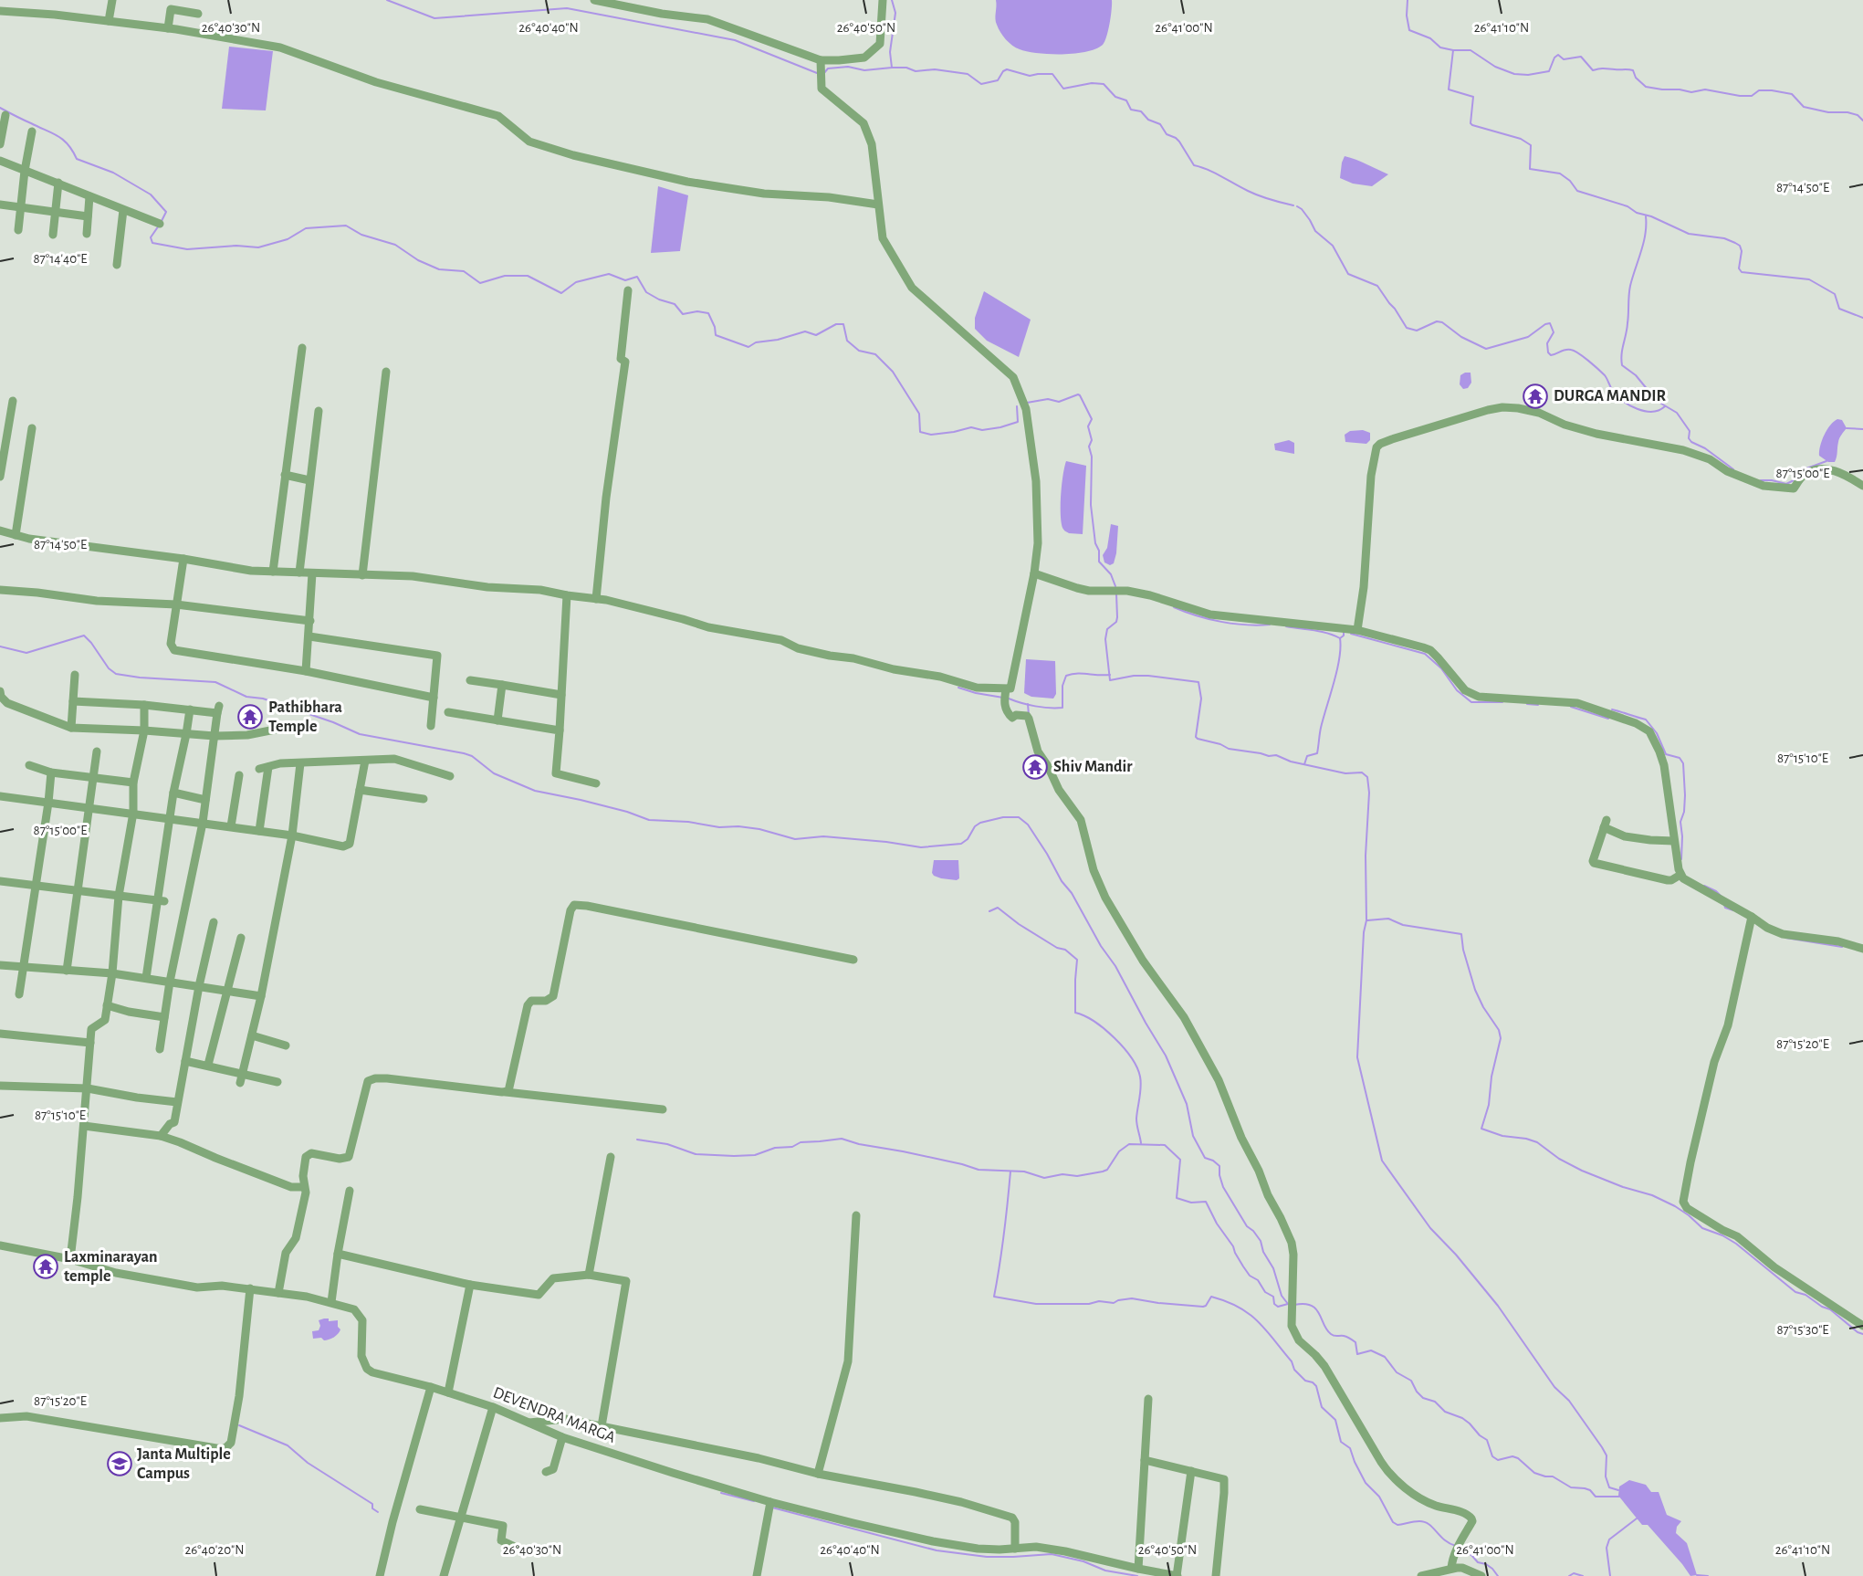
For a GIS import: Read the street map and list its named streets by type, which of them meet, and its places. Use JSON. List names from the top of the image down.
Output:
{
  "streets": {
    "street": ["DEVENDRA MARGA"]
  },
  "places": {
    "temple": [
      "DURGA MANDIR",
      "Pathibhara Temple",
      "Shiv Mandir",
      "Laxminarayan temple"
    ],
    "school or university": ["Janta Multiple Campus"]
  },
  "coordinates": [
    "26°40'30\"N",
    "26°40'40\"N",
    "26°40'50\"N",
    "26°41'00\"N",
    "26°41'10\"N",
    "87°14'50\"E",
    "87°14'40\"E",
    "87°15'00\"E",
    "87°15'10\"E",
    "87°15'20\"E",
    "87°15'30\"E",
    "26°40'20\"N"
  ]
}
